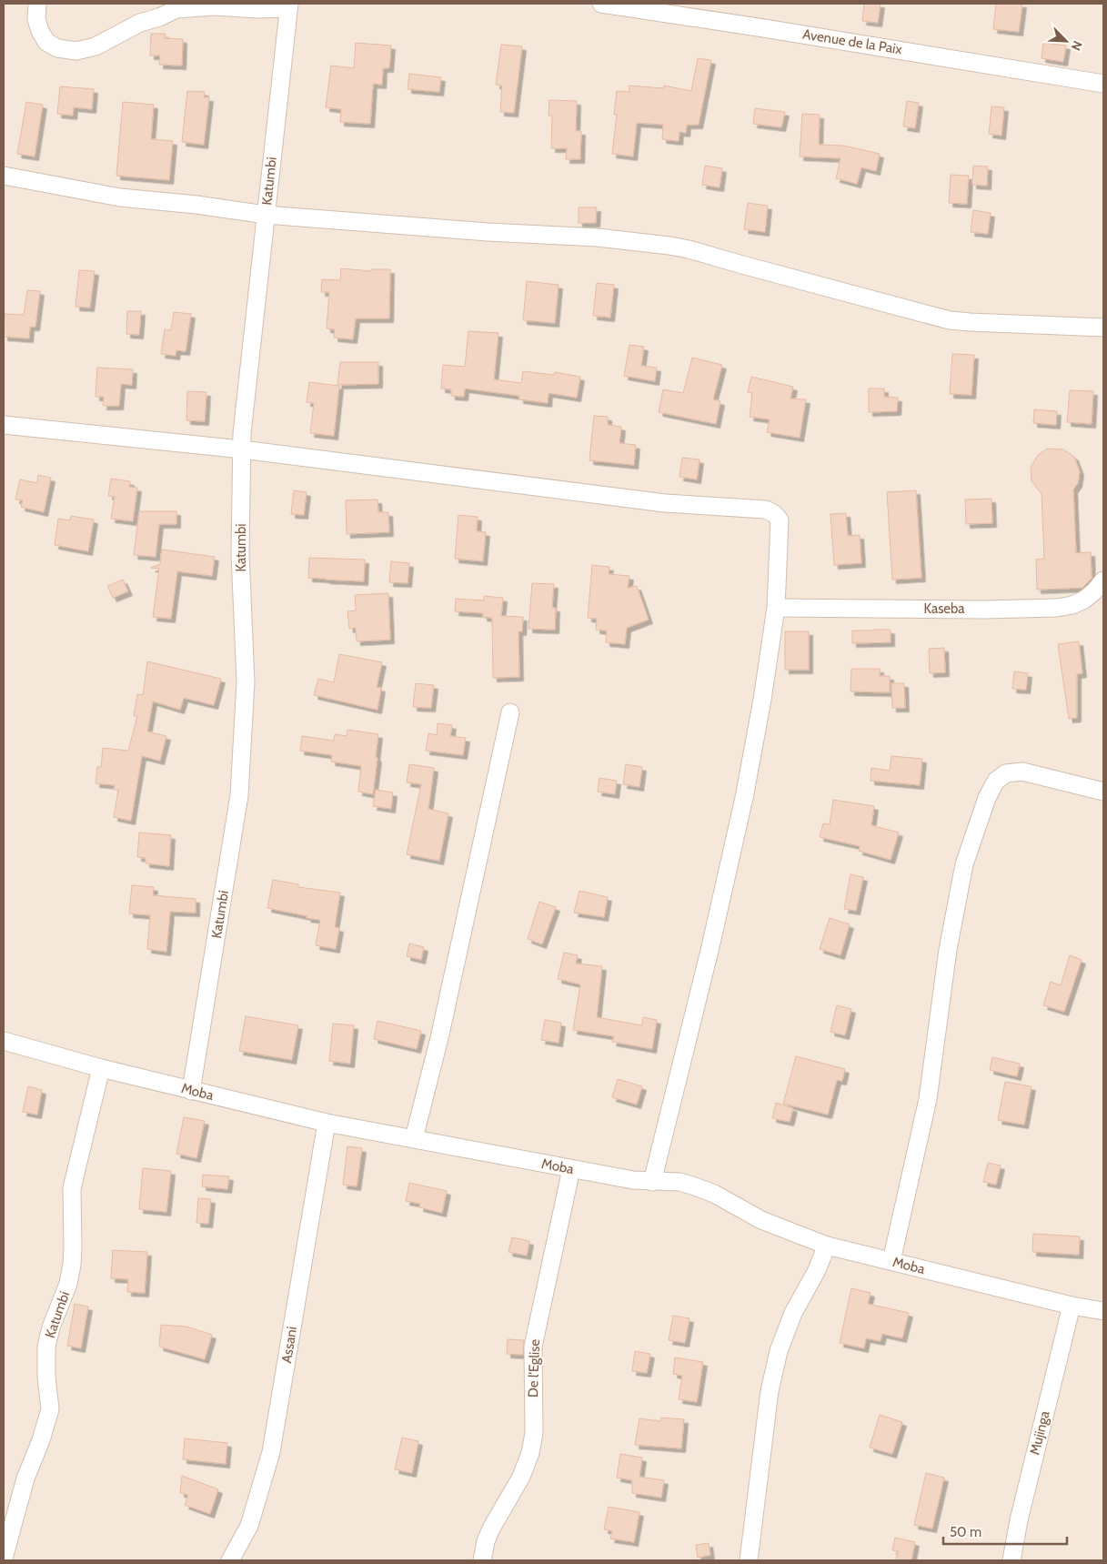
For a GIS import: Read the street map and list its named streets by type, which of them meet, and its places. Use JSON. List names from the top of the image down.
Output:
{
  "streets": {
    "street": [
      "Avenue de la Paix",
      "Katumbi",
      "Kaseba",
      "Moba",
      "Assani",
      "De l'Eglise",
      "Mujinga"
    ]
  },
  "crossings": [
    ["Katumbi", "Moba"],
    ["Moba", "Assani"],
    ["Moba", "De l'Eglise"],
    ["Moba", "Mujinga"]
  ],
  "scale_bar": "50 m",
  "north": "bottom right"
}
